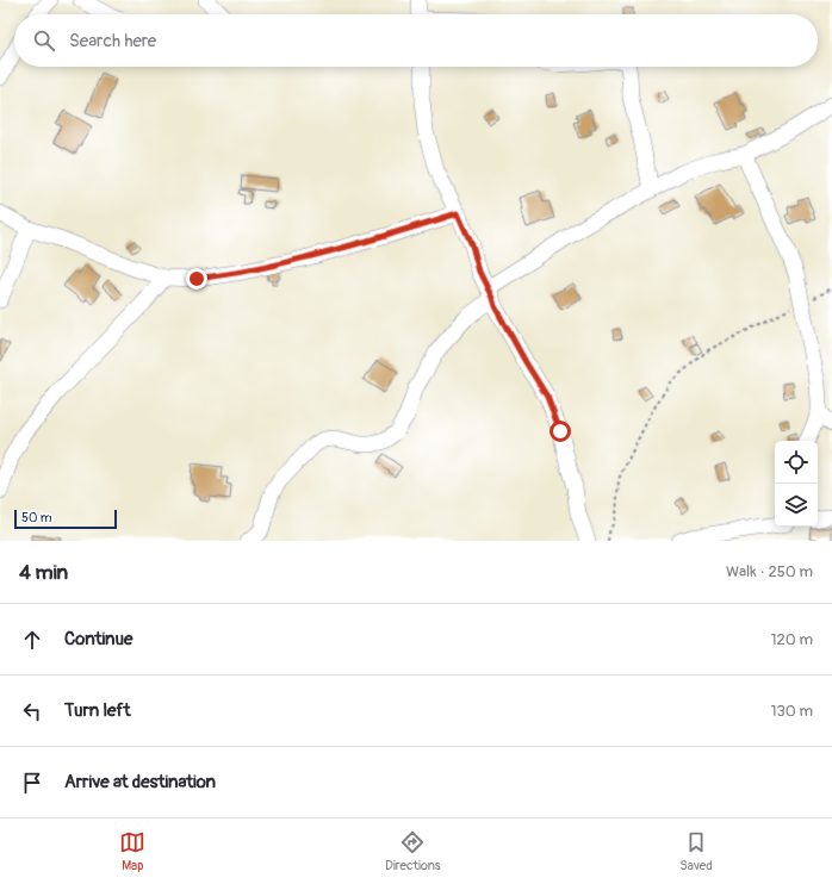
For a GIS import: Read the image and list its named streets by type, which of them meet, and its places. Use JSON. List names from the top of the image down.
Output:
{
  "scale_bar": "50 m",
  "page": {
    "search": "Search here",
    "scale": "50 m",
    "heading": ["4 min", "Walk · 250 m"],
    "list": [
      ["Continue", "120 m"],
      ["Turn left", "130 m"],
      "Arrive at destination"
    ],
    "nav": ["Map", "Directions", "Saved"]
  }
}
